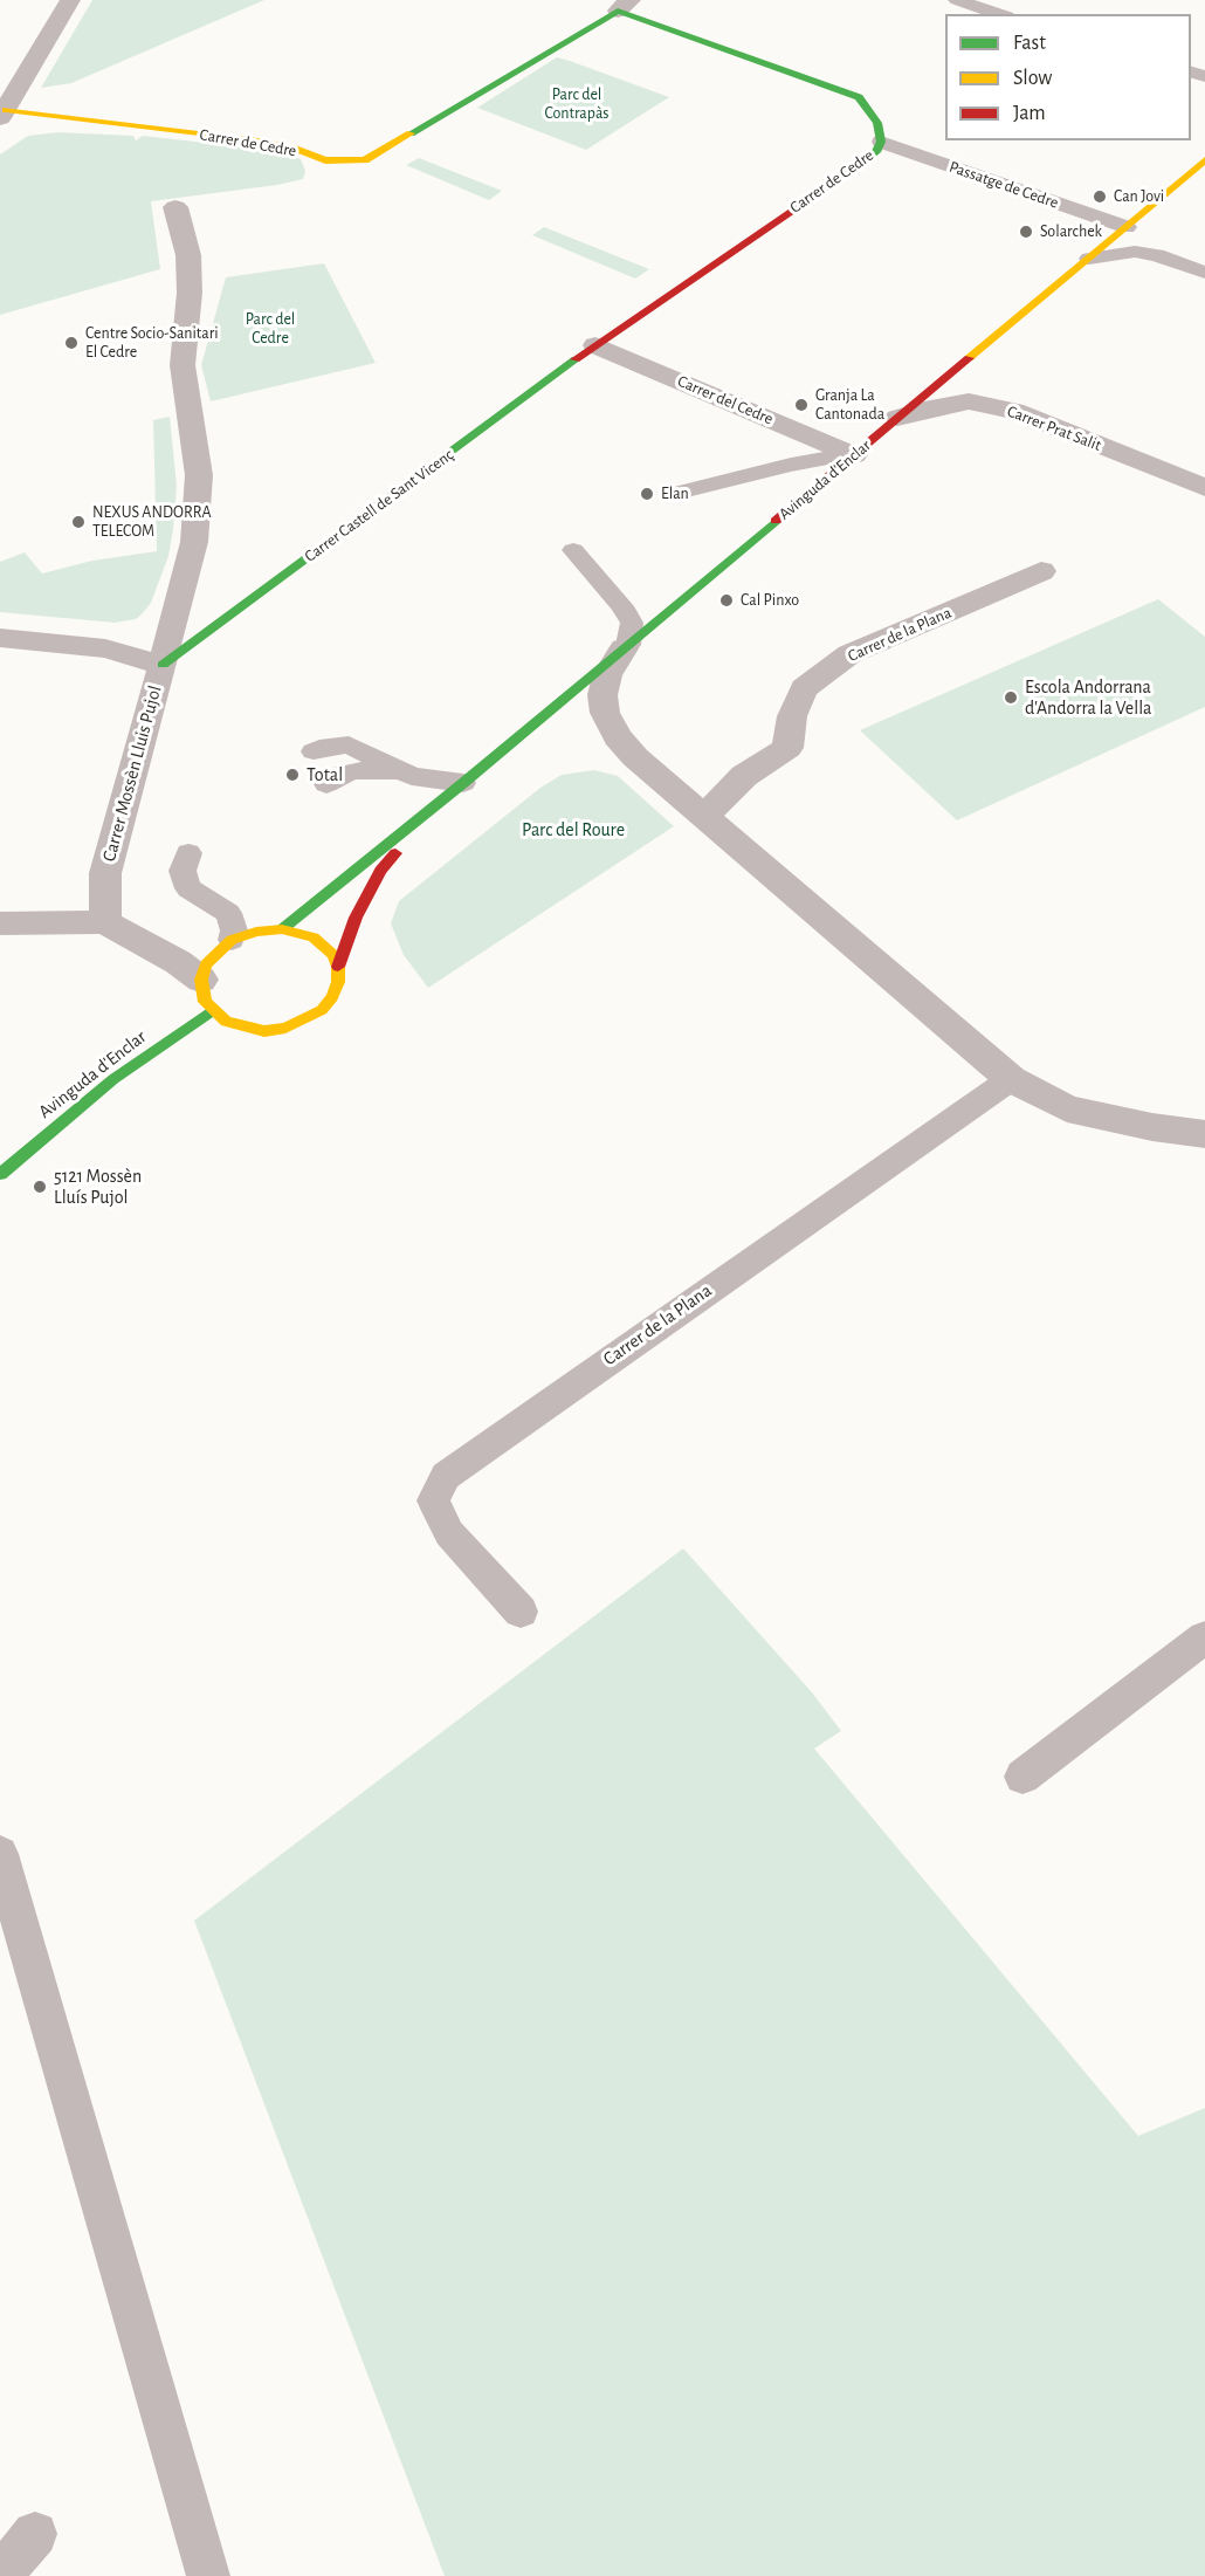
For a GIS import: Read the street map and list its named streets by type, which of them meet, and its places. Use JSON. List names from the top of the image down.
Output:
{
  "streets": {
    "street": [
      "Carrer de Cedre",
      "Carrer del Cedre",
      "Carrer Prat Salit",
      "Avinguda d'Enclar",
      "Carrer Castell de Sant Vicenç",
      "Carrer de la Plana",
      "Carrer Mossèn Lluis Pujol"
    ],
    "lane": ["Passatge de Cedre"]
  },
  "crossings": [
    ["Carrer de Cedre", "Passatge de Cedre"],
    ["Carrer de Cedre", "Carrer del Cedre"],
    ["Carrer de Cedre", "Carrer Castell de Sant Vicenç"],
    ["Passatge de Cedre", "Avinguda d'Enclar"],
    ["Carrer del Cedre", "Avinguda d'Enclar"],
    ["Carrer del Cedre", "Carrer Castell de Sant Vicenç"],
    ["Carrer Prat Salit", "Avinguda d'Enclar"],
    ["Carrer Castell de Sant Vicenç", "Carrer Mossèn Lluis Pujol"]
  ],
  "parks": ["Parc del Contrapàs", "Parc del Cedre", "Parc del Roure"],
  "places": [
    "Can Jovi",
    "Solarchek",
    "Centre Socio-Sanitari El Cedre",
    "Granja La Cantonada",
    "Elan",
    "NEXUS ANDORRA TELECOM",
    "Cal Pinxo",
    "Escola Andorrana d'Andorra la Vella",
    "Total",
    "5121 Mossèn Lluís Pujol"
  ],
  "legend": ["Fast", "Slow", "Jam"]
}
